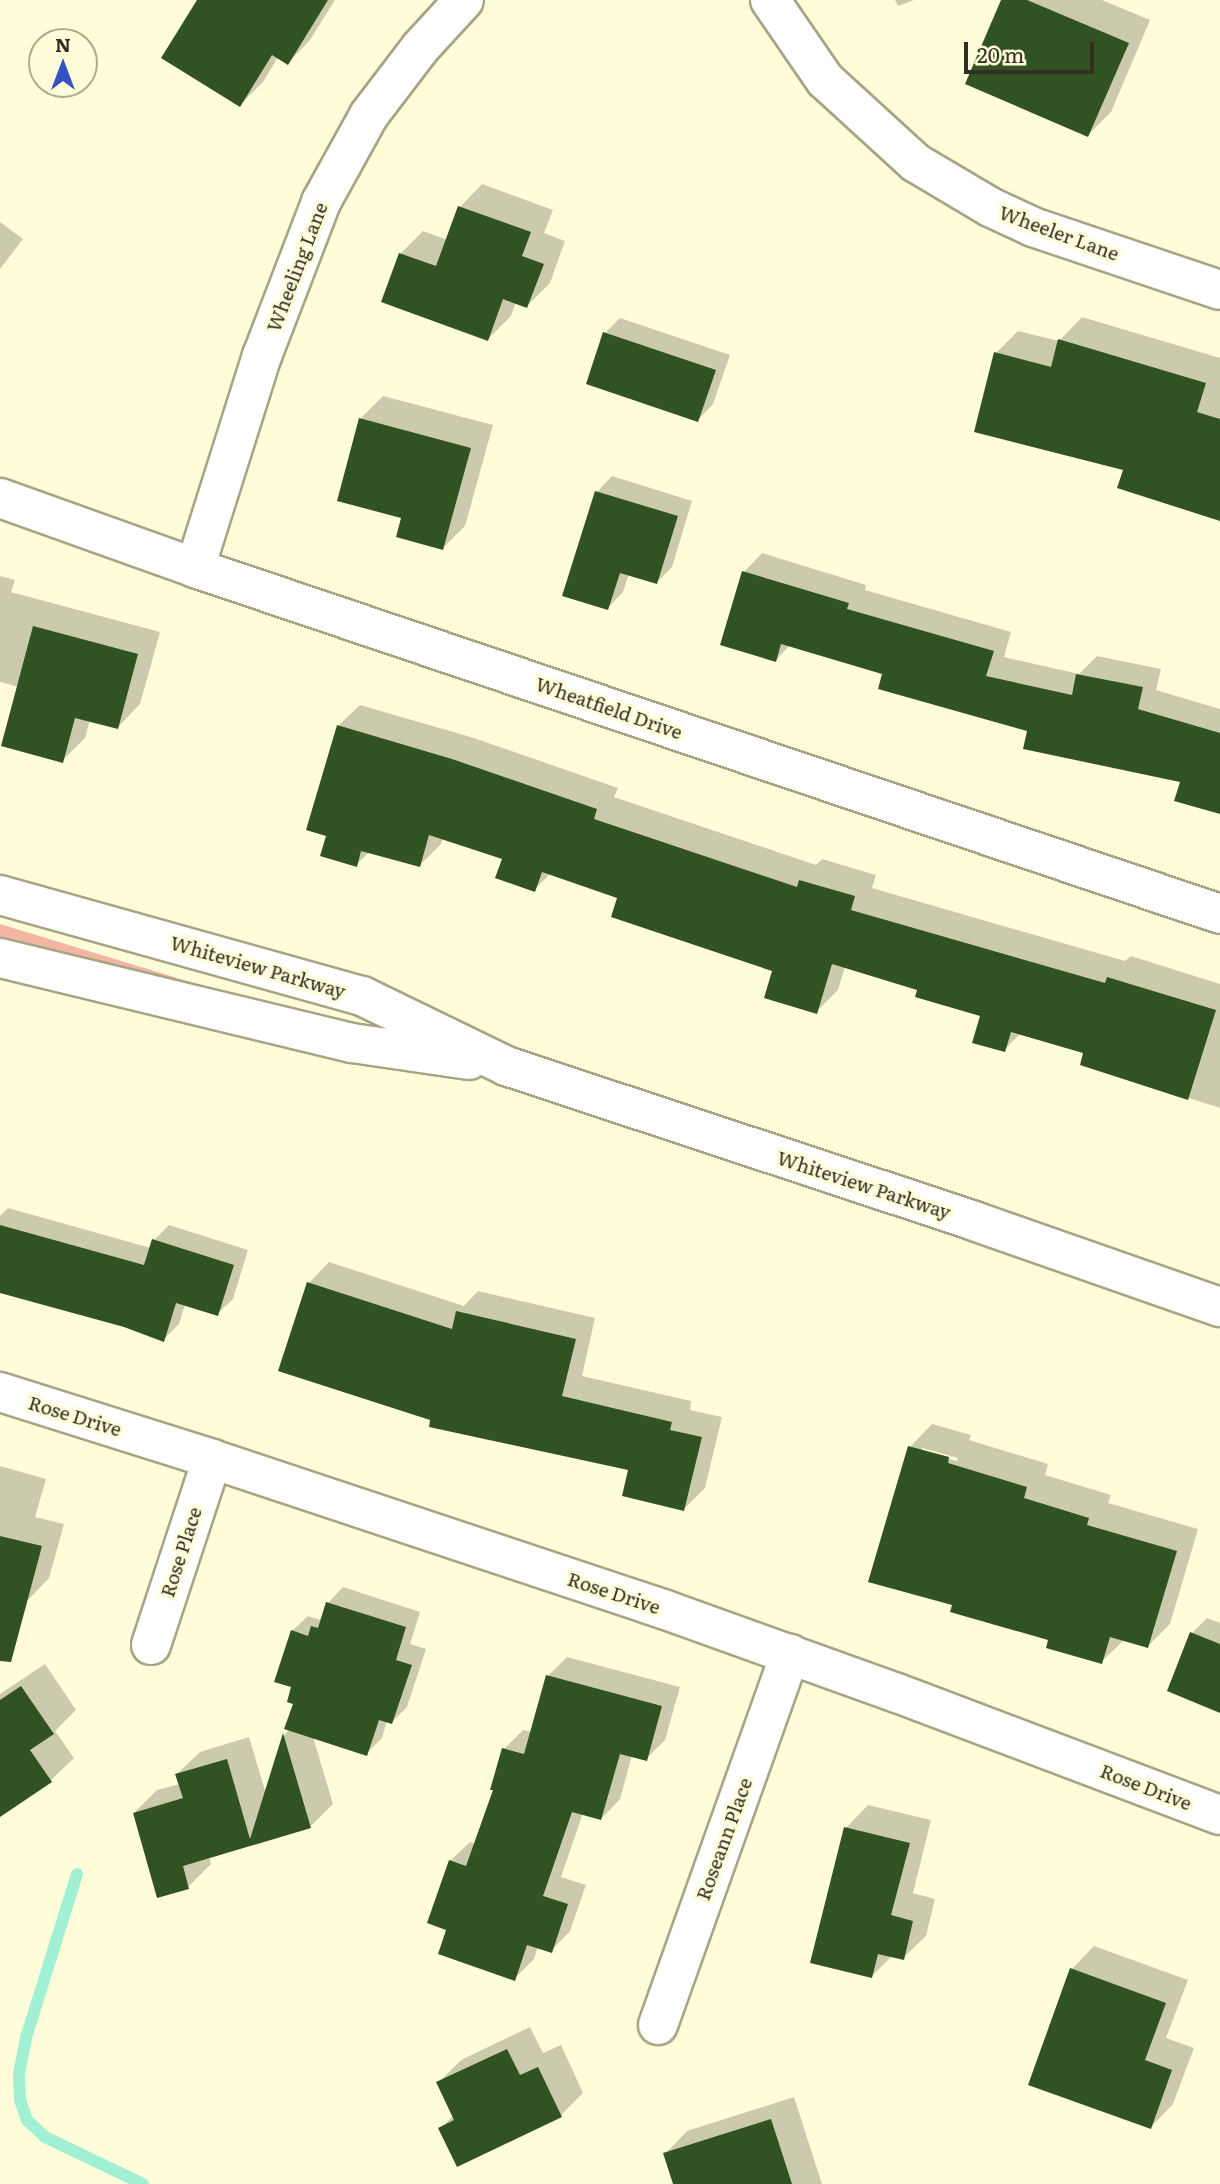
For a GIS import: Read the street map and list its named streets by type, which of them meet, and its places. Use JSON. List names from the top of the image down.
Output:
{
  "streets": {
    "street": [
      "Wheeler Lane",
      "Wheeling Lane",
      "Wheatfield Drive",
      "Whiteview Parkway",
      "Rose Drive",
      "Rose Place",
      "Roseann Place"
    ]
  },
  "crossings": [
    ["Wheeling Lane", "Wheatfield Drive"],
    ["Rose Drive", "Rose Place"],
    ["Rose Drive", "Roseann Place"]
  ],
  "scale_bar": "20 m",
  "north": "top"
}
